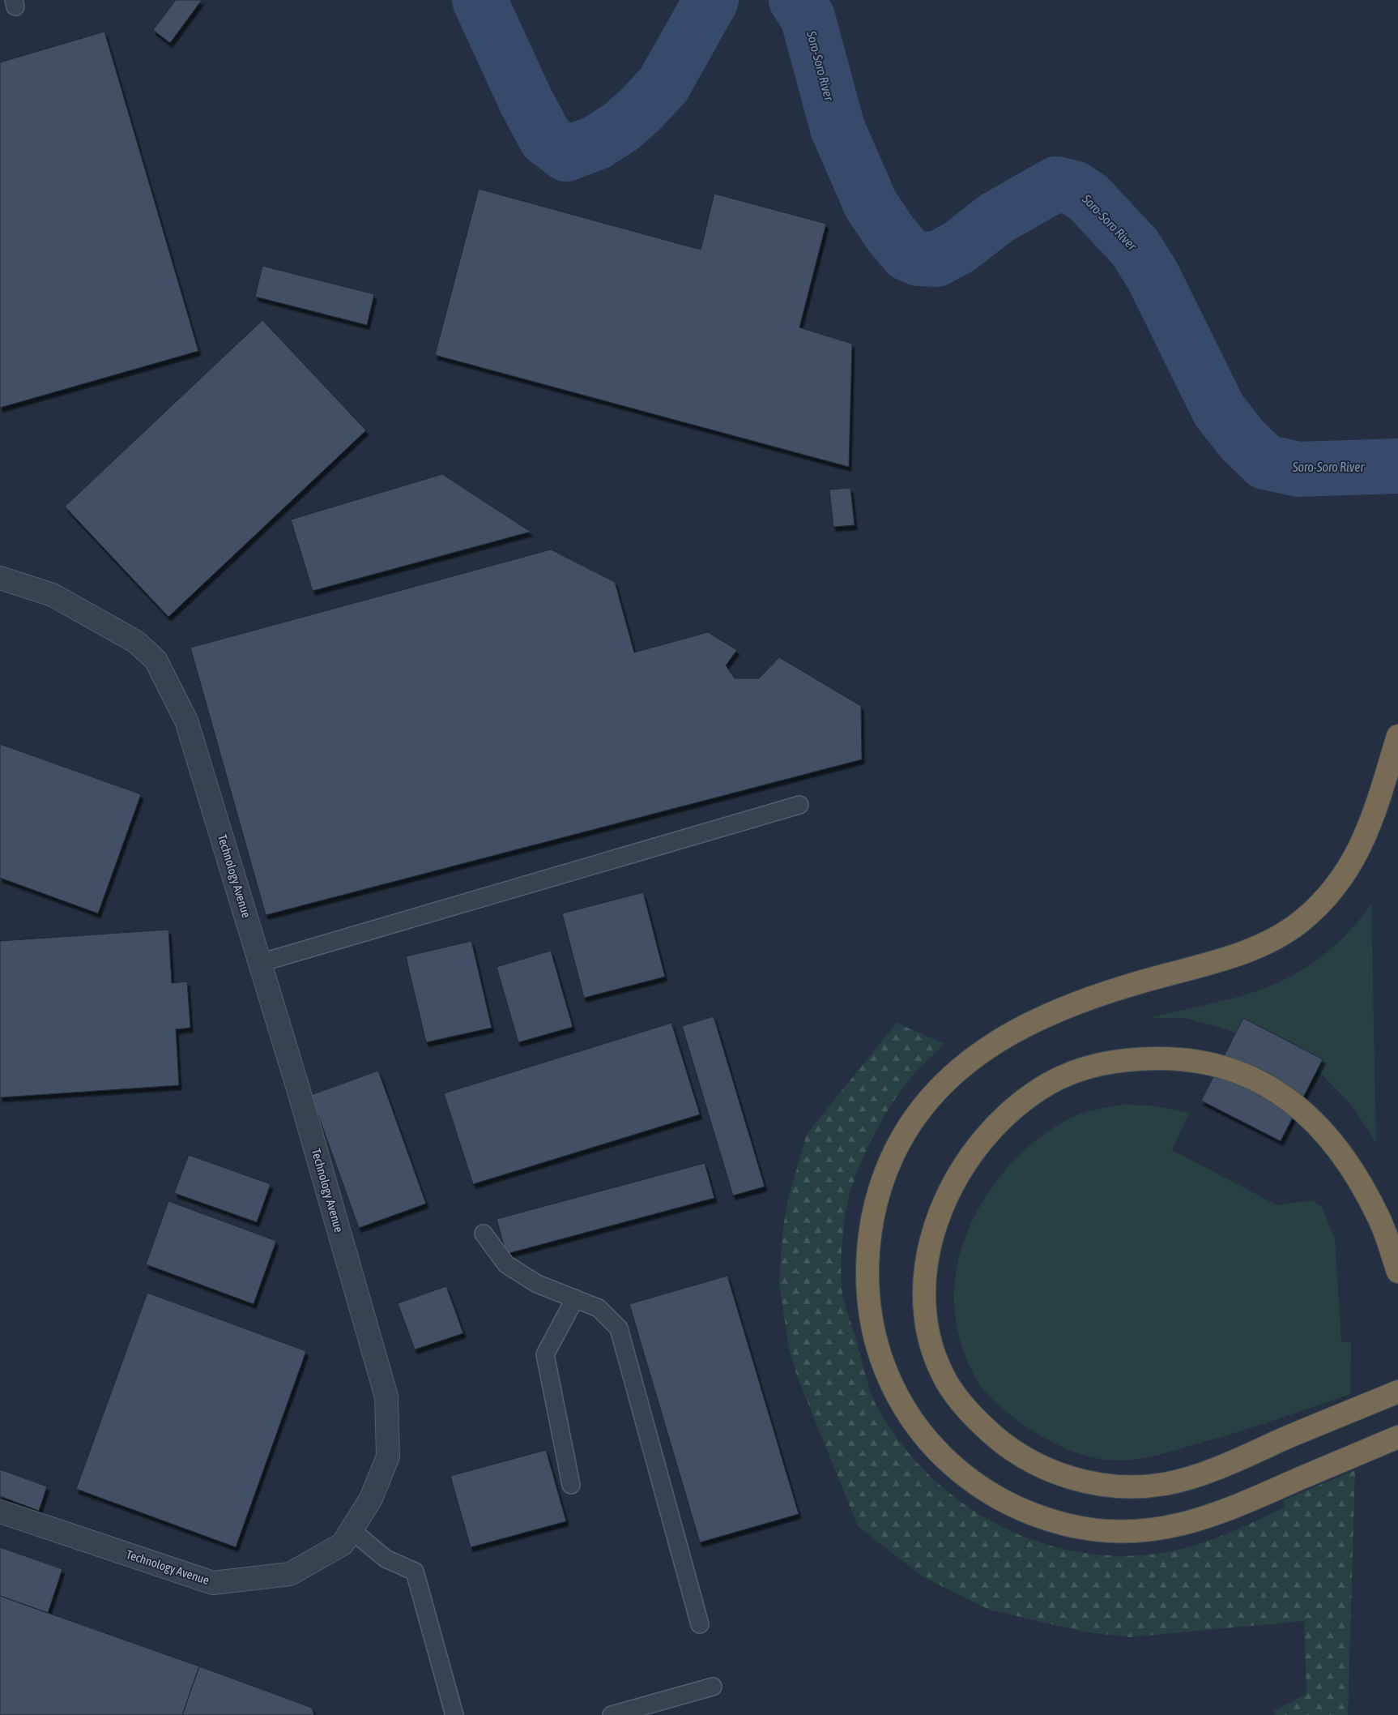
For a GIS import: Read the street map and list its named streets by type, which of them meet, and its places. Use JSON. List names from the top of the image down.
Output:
{
  "streets": {
    "street": ["Technology Avenue"]
  },
  "water": ["Soro-Soro River"]
}
